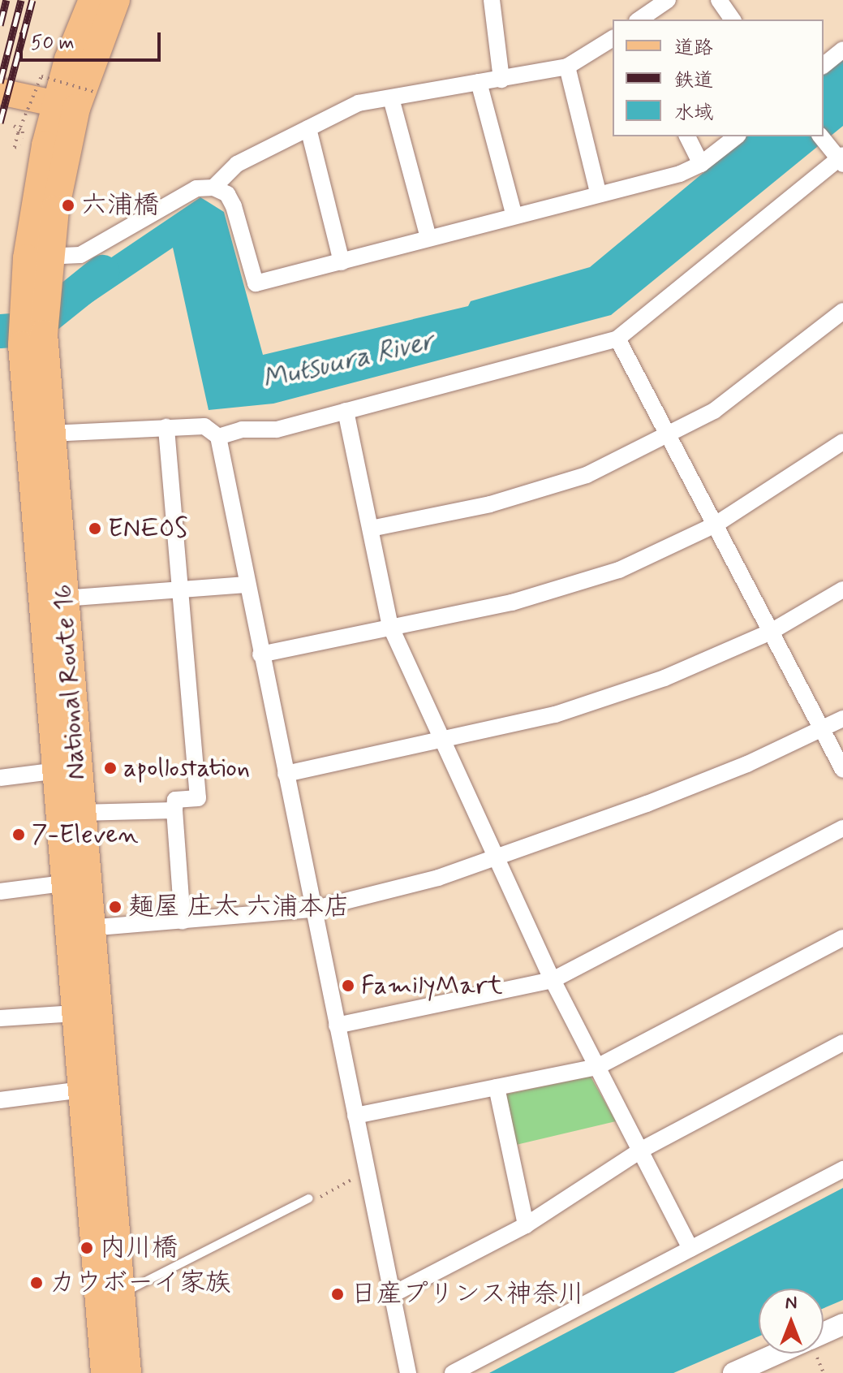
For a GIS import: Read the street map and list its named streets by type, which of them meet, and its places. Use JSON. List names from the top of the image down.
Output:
{
  "streets": {
    "highway": ["National Route 16"]
  },
  "water": ["Mutsuura River"],
  "places": [
    "六浦橋",
    "ENEOS",
    "apollostation",
    "7-Eleven",
    "麺屋 庄太 六浦本店",
    "FamilyMart",
    "内川橋",
    "カウボーイ家族",
    "日産プリンス神奈川"
  ],
  "legend": ["道路", "鉄道", "水域"],
  "scale_bar": "50 m",
  "north": "top"
}
